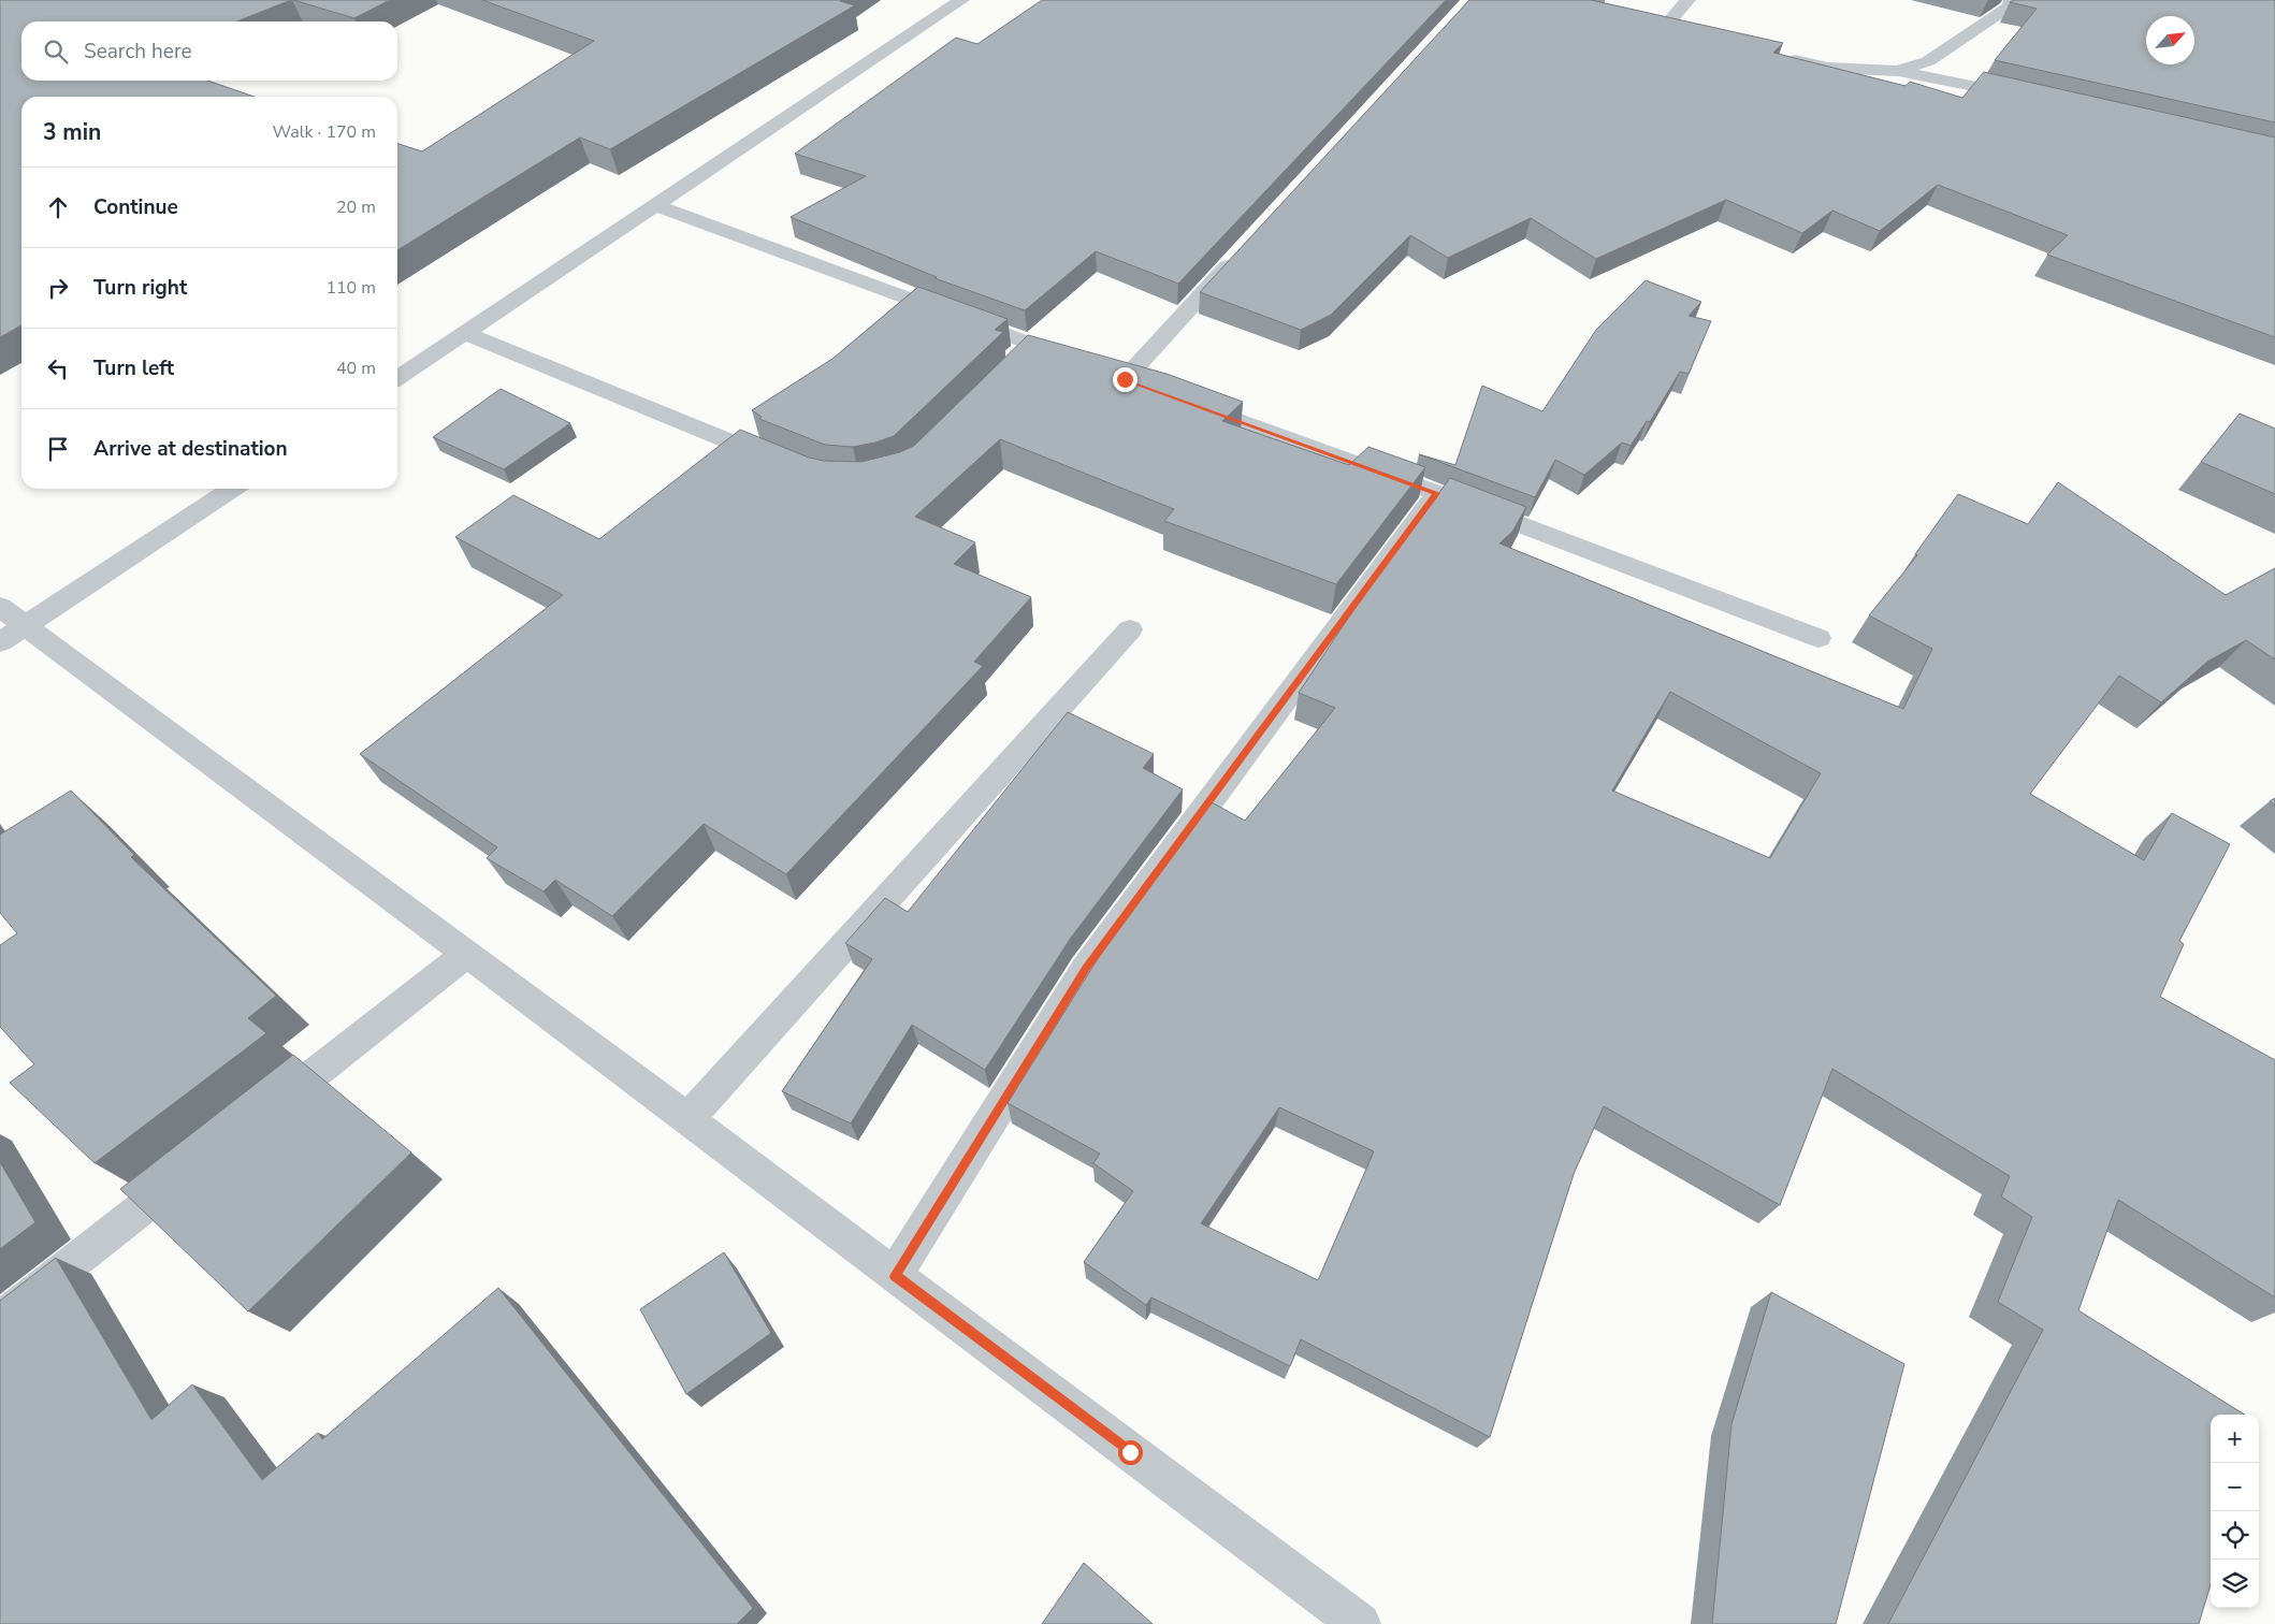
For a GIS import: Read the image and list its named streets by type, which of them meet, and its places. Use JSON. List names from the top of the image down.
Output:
{
  "north": "top right",
  "page": {
    "search": "Search here",
    "heading": ["3 min", "Walk · 170 m"],
    "list": [
      ["Continue", "20 m"],
      ["Turn right", "110 m"],
      ["Turn left", "40 m"],
      "Arrive at destination"
    ],
    "map_buttons": ["+", "−"]
  }
}
